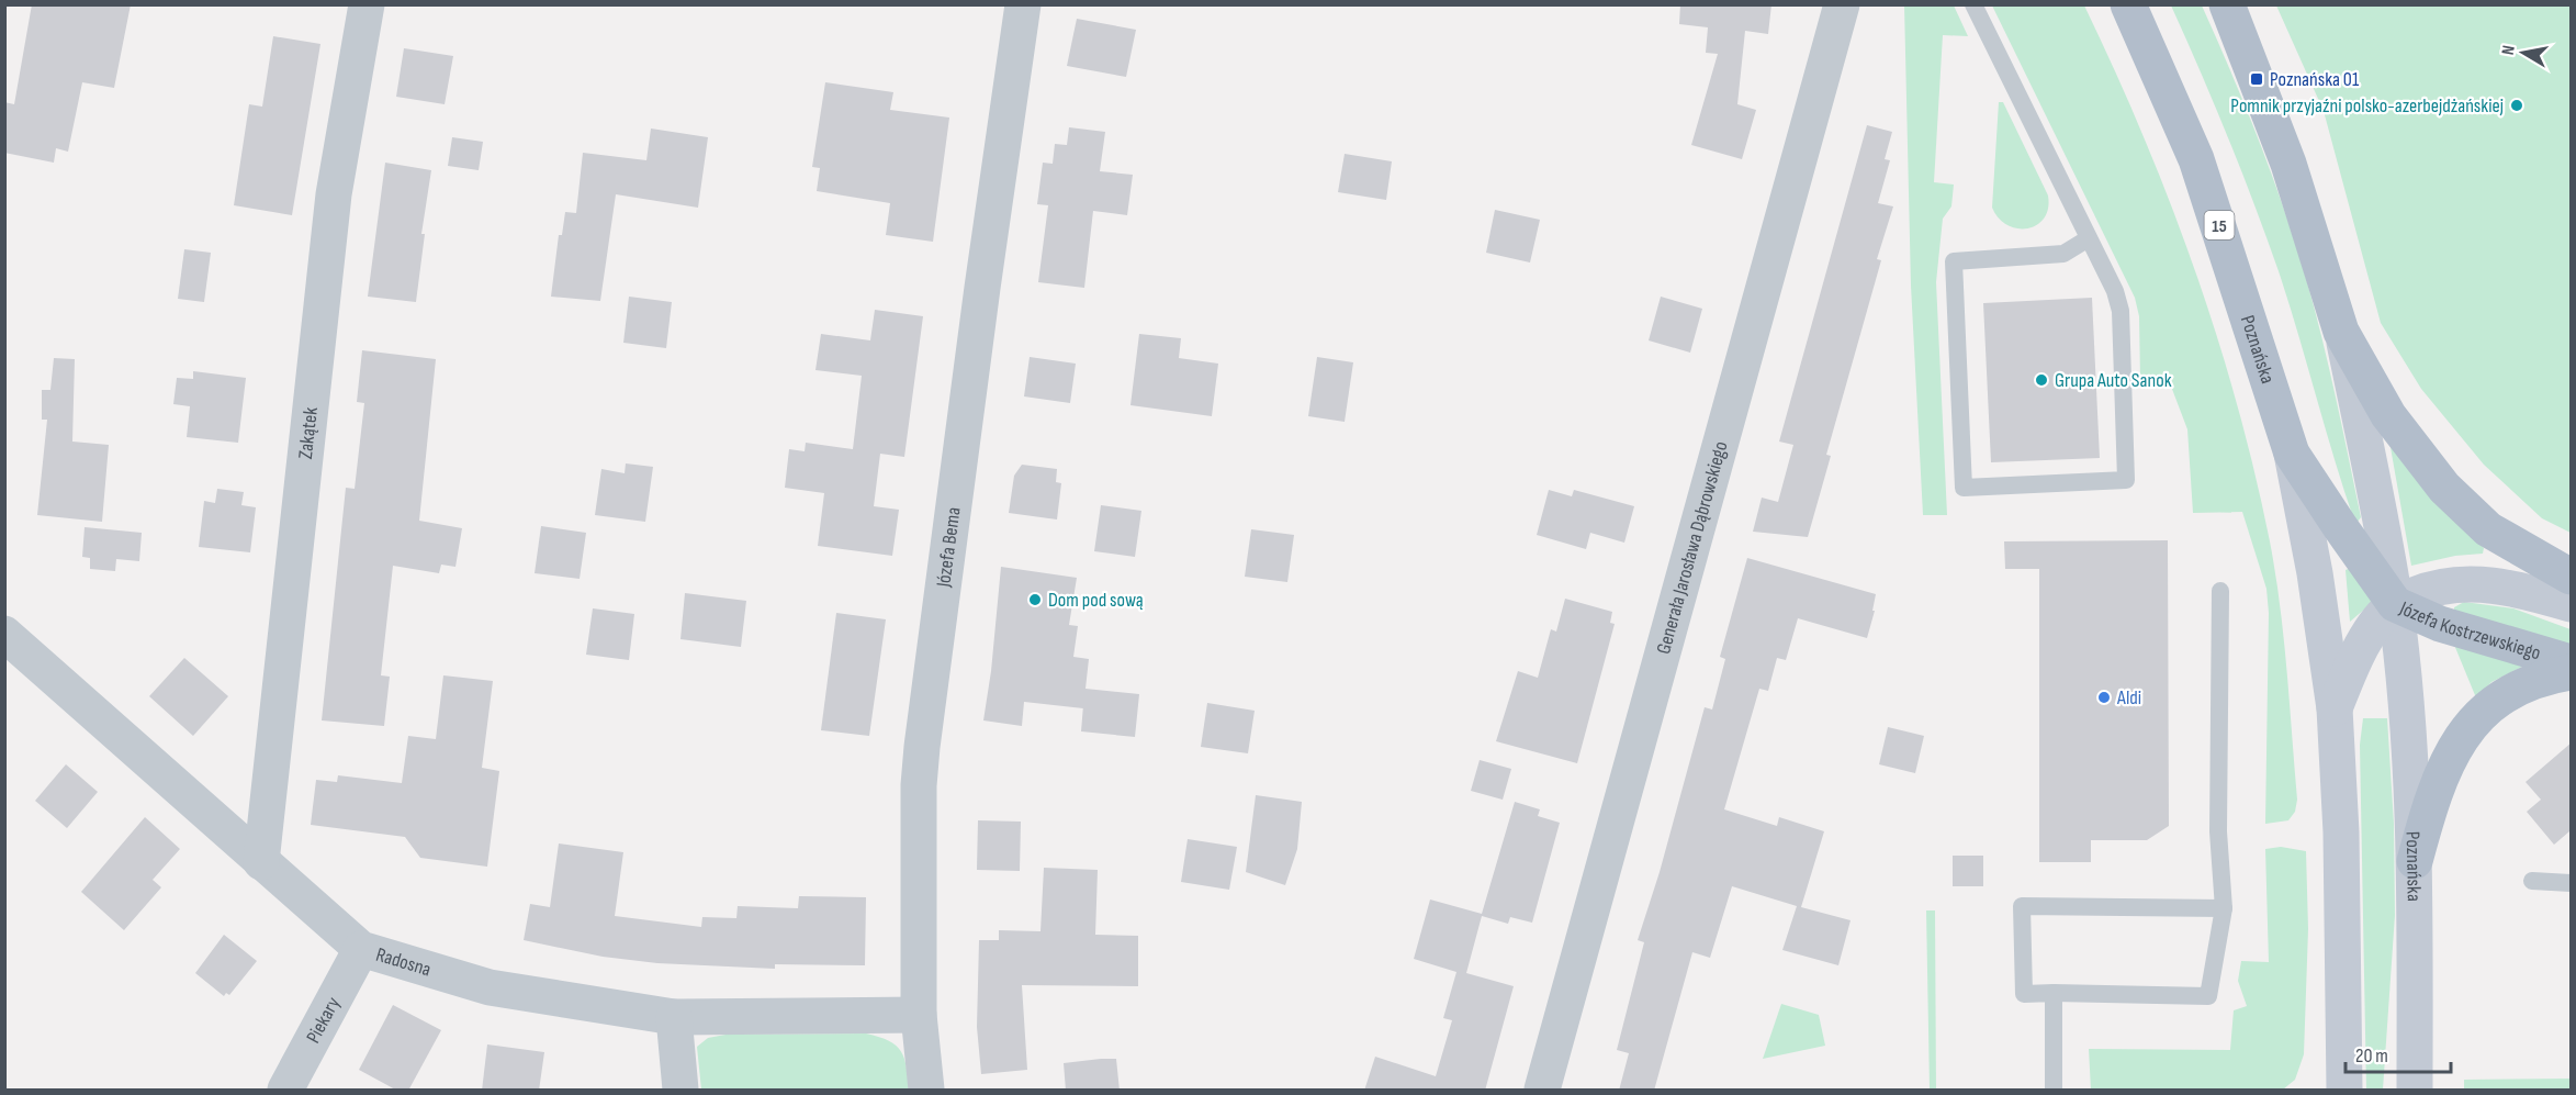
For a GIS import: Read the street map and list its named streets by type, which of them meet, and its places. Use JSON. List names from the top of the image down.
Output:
{
  "streets": {
    "main road": ["15", "Poznańska", "Józefa Kostrzewskiego"],
    "street": [
      "Zakątek",
      "Józefa Bema",
      "Generała Jarosława Dąbrowskiego",
      "Radosna",
      "Piekary"
    ]
  },
  "crossings": [
    ["15", "Poznańska"],
    ["15", "Józefa Kostrzewskiego"],
    ["Poznańska", "Józefa Kostrzewskiego"],
    ["Zakątek", "Radosna"],
    ["Józefa Bema", "Radosna"],
    ["Radosna", "Piekary"]
  ],
  "places": {
    "transit": ["Poznańska 01"],
    "other": [
      "Pomnik przyjaźni polsko-azerbejdżańskiej",
      "Grupa Auto Sanok",
      "Dom pod sową",
      "Aldi"
    ]
  },
  "scale_bar": "20 m",
  "north": "left"
}
